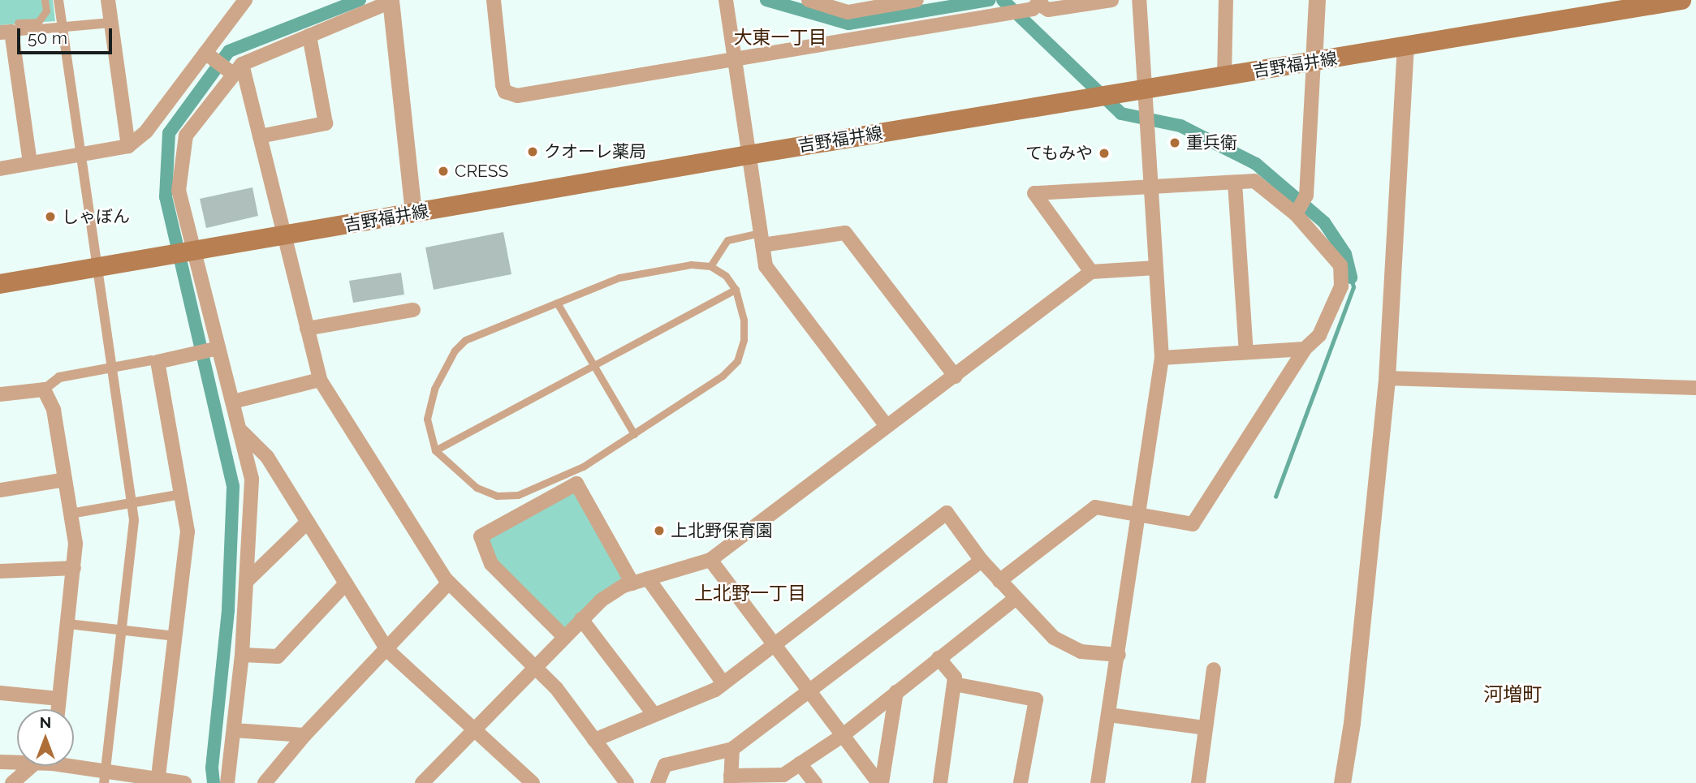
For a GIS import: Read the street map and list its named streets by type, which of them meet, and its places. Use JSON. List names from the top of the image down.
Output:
{
  "streets": {
    "main road": ["吉野福井線"]
  },
  "districts": ["大東一丁目", "上北野一丁目", "河増町"],
  "places": [
    "重兵衛",
    "クオーレ薬局",
    "てもみや",
    "CRESS",
    "しゃぼん",
    "上北野保育園"
  ],
  "scale_bar": "50 m",
  "north": "top"
}
